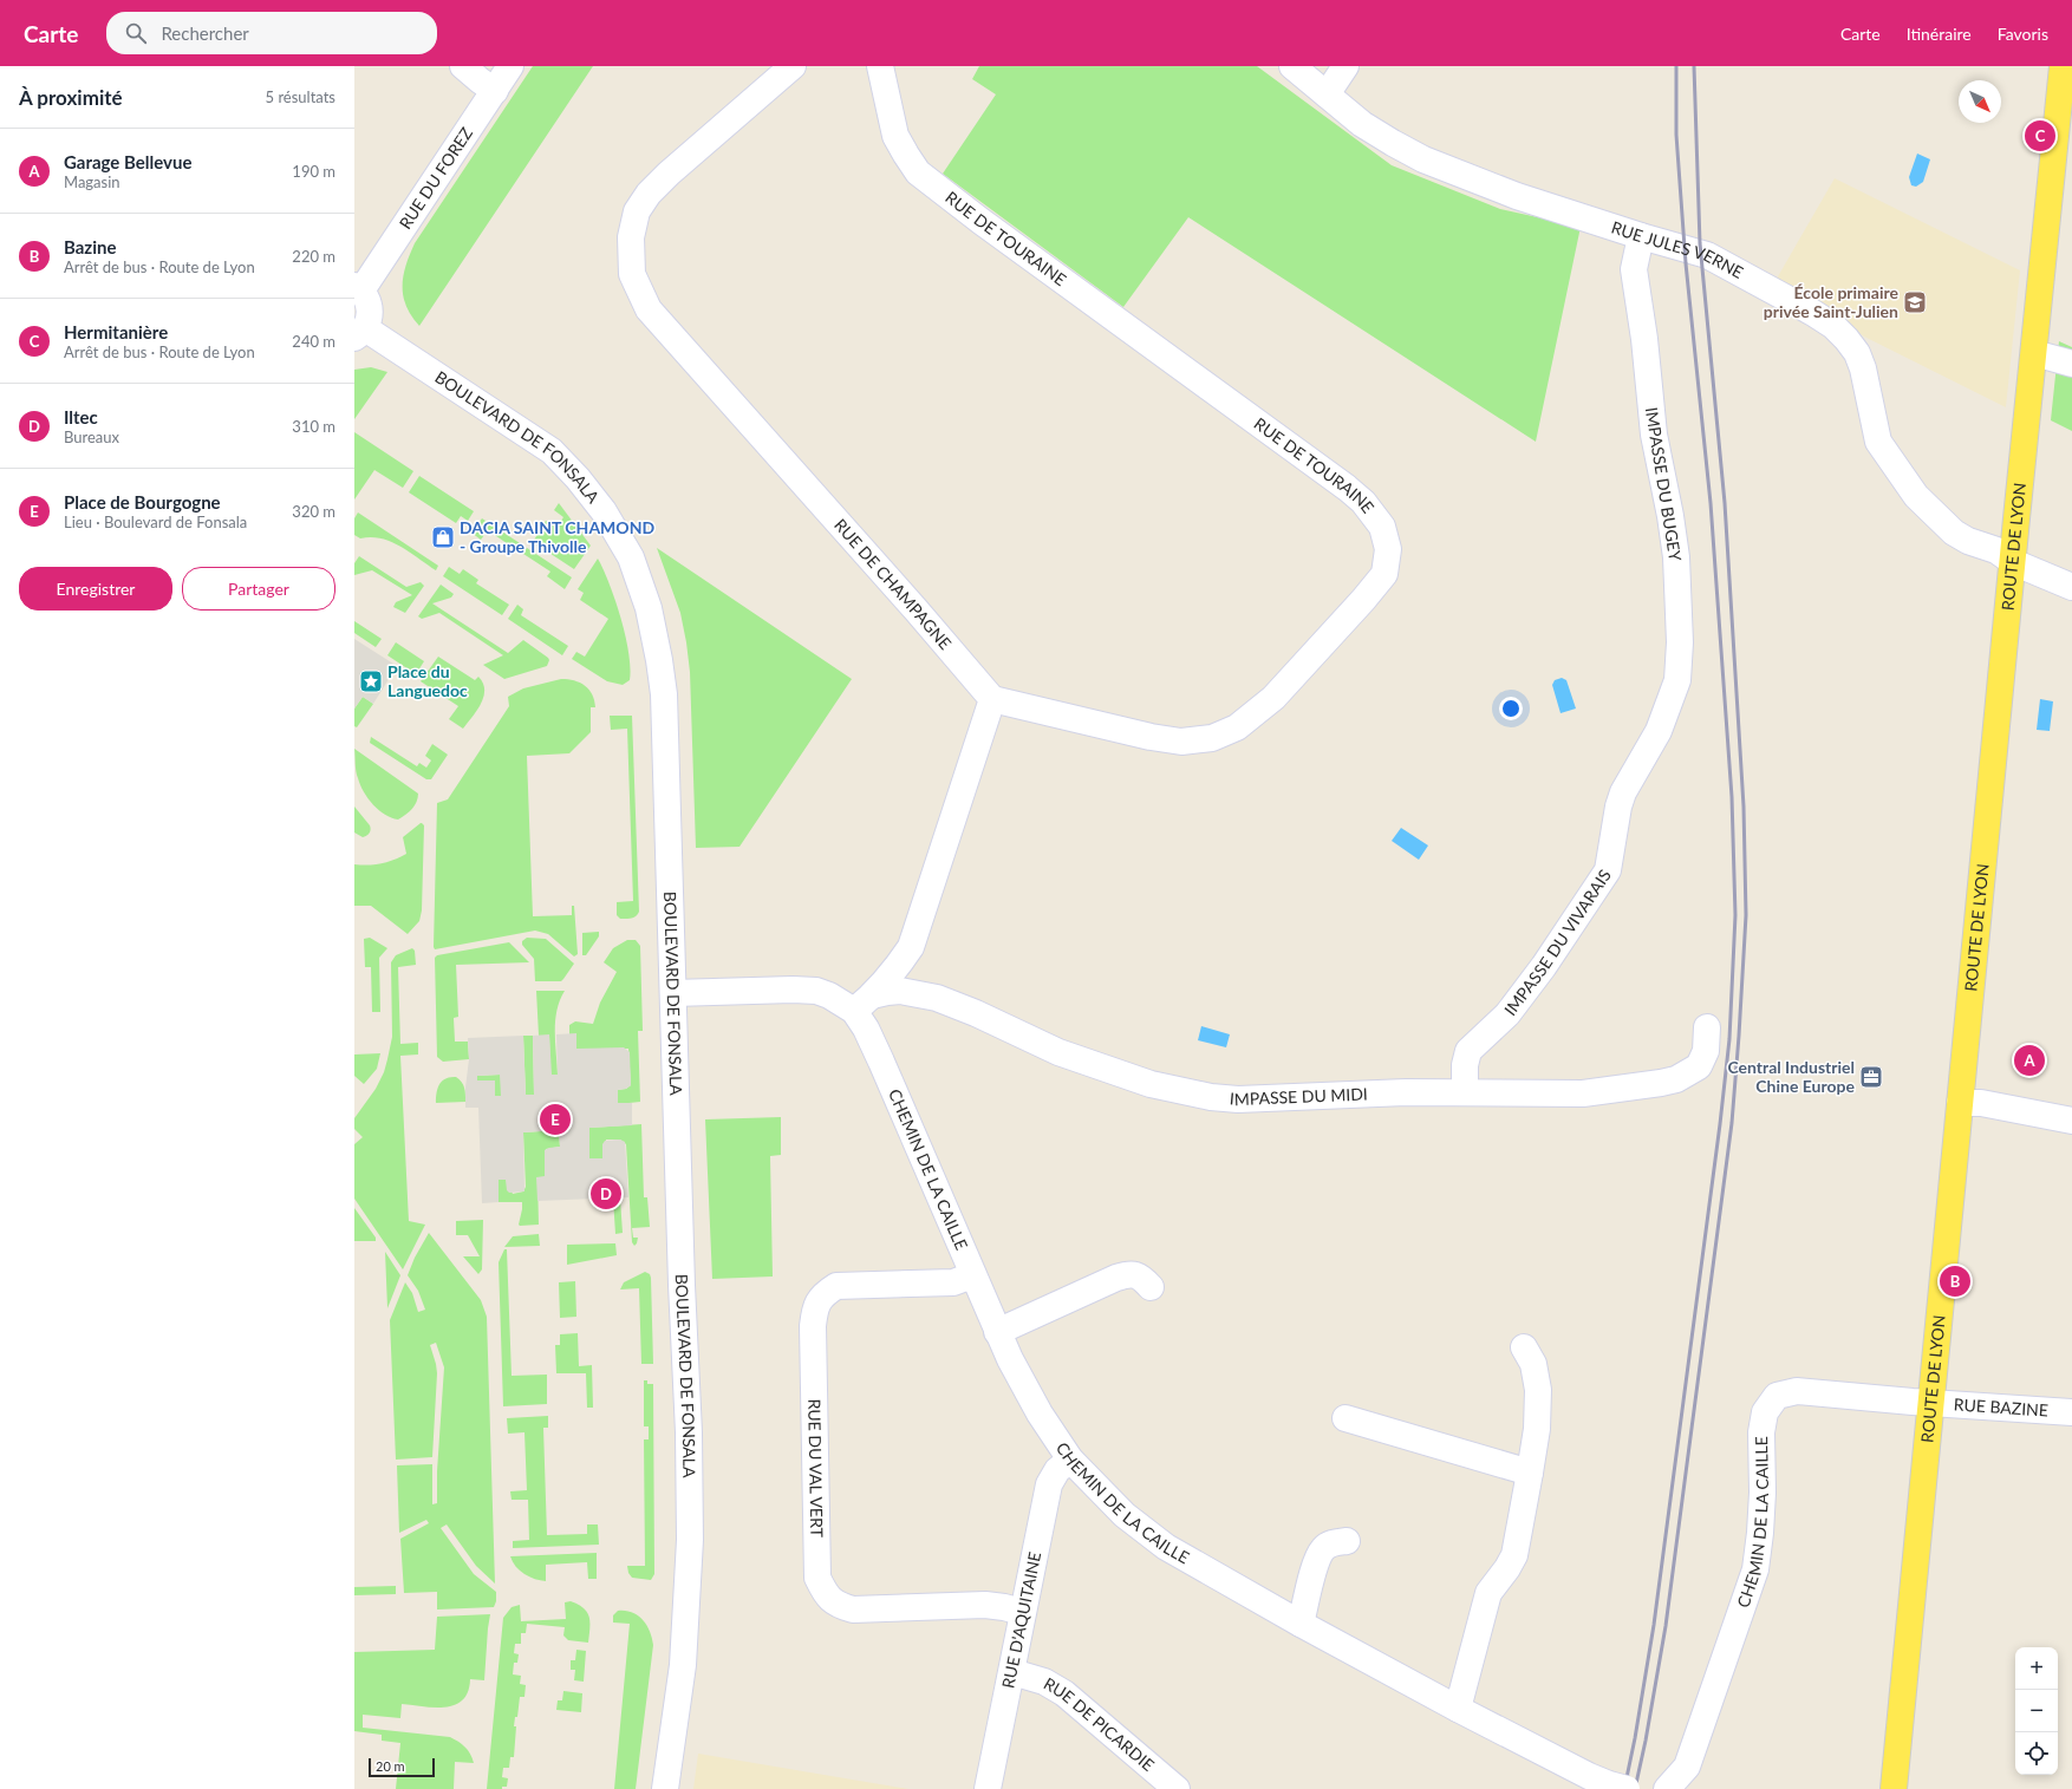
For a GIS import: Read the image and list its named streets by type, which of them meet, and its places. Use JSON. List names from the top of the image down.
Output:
{
  "streets": {
    "main road": ["ROUTE DE LYON"],
    "street": [
      "RUE DU FOREZ",
      "RUE DE TOURAINE",
      "RUE JULES VERNE",
      "BOULEVARD DE FONSALA",
      "IMPASSE DU BUGEY",
      "RUE DE CHAMPAGNE",
      "IMPASSE DU VIVARAIS",
      "IMPASSE DU MIDI",
      "CHEMIN DE LA CAILLE",
      "RUE BAZINE",
      "RUE DU VAL VERT",
      "RUE D'AQUITAINE",
      "RUE DE PICARDIE"
    ]
  },
  "crossings": [
    ["RUE DE TOURAINE", "RUE DE CHAMPAGNE"],
    ["RUE JULES VERNE", "IMPASSE DU BUGEY"],
    ["RUE JULES VERNE", "ROUTE DE LYON"],
    ["IMPASSE DU BUGEY", "IMPASSE DU VIVARAIS"],
    ["ROUTE DE LYON", "CHEMIN DE LA CAILLE"],
    ["ROUTE DE LYON", "RUE BAZINE"],
    ["IMPASSE DU VIVARAIS", "IMPASSE DU MIDI"],
    ["IMPASSE DU MIDI", "CHEMIN DE LA CAILLE"],
    ["CHEMIN DE LA CAILLE", "RUE BAZINE"],
    ["CHEMIN DE LA CAILLE", "RUE DU VAL VERT"],
    ["CHEMIN DE LA CAILLE", "RUE D'AQUITAINE"],
    ["RUE DU VAL VERT", "RUE D'AQUITAINE"],
    ["RUE D'AQUITAINE", "RUE DE PICARDIE"]
  ],
  "places": {
    "school or university": ["École primaire privée Saint-Julien"],
    "shop": ["DACIA SAINT CHAMOND - Groupe Thivolle"],
    "place": ["Place du Languedoc"],
    "office": ["Central Industriel Chine Europe"]
  },
  "scale_bar": "20 m",
  "north": "bottom right",
  "page": {
    "header": "Carte",
    "search": "Rechercher",
    "nav": ["Carte", "Itinéraire", "Favoris"],
    "heading": ["À proximité", "5 résultats"],
    "pins": [
      "C",
      "A",
      "E",
      "D",
      "B"
    ],
    "list": [
      {
        "mark": "A",
        "name": "Garage Bellevue",
        "note": "Magasin",
        "value": "190 m"
      },
      {
        "mark": "B",
        "name": "Bazine",
        "note": "Arrêt de bus · Route de Lyon",
        "value": "220 m"
      },
      {
        "mark": "C",
        "name": "Hermitanière",
        "note": "Arrêt de bus · Route de Lyon",
        "value": "240 m"
      },
      {
        "mark": "D",
        "name": "Iltec",
        "note": "Bureaux",
        "value": "310 m"
      },
      {
        "mark": "E",
        "name": "Place de Bourgogne",
        "note": "Lieu · Boulevard de Fonsala",
        "value": "320 m"
      }
    ],
    "buttons": ["Enregistrer", "Partager"],
    "map_buttons": ["+", "−"],
    "scale": "20 m"
  }
}
